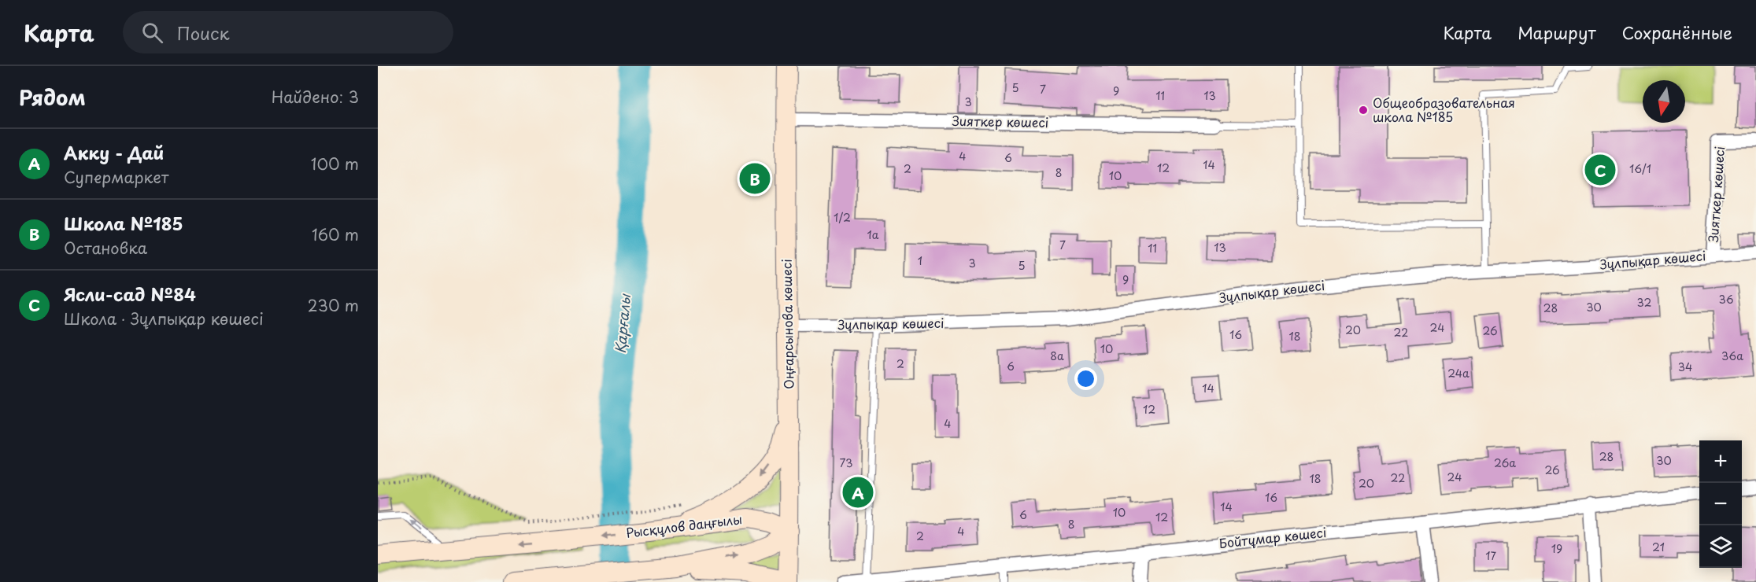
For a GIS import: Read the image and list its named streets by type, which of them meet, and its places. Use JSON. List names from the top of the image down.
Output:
{
  "streets": {
    "main road": ["Оңғарсынова көшесі", "Рысқұлов даңғылы"],
    "street": ["Зияткер көшесі", "Зұлпықар көшесі", "Бойтұмар көшесі"]
  },
  "crossings": [
    ["Зияткер көшесі", "Зұлпықар көшесі"],
    ["Зияткер көшесі", "Оңғарсынова көшесі"],
    ["Зұлпықар көшесі", "Оңғарсынова көшесі"],
    ["Оңғарсынова көшесі", "Рысқұлов даңғылы"]
  ],
  "water": ["Қарғалы"],
  "places": ["Общеобразовательная школа №185"],
  "house_numbers": [
    "5",
    "7",
    "9",
    "11",
    "13",
    "3",
    "4",
    "6",
    "14",
    "12",
    "2",
    "16/1",
    "8",
    "10",
    "1/2",
    "1а",
    "7",
    "13",
    "11",
    "1",
    "3",
    "5",
    "9",
    "36",
    "32",
    "30",
    "28",
    "24",
    "20",
    "26",
    "22",
    "16",
    "18",
    "10",
    "8а",
    "36а",
    "2",
    "6",
    "34",
    "24а",
    "14",
    "12",
    "4",
    "28",
    "30",
    "73",
    "26а",
    "26",
    "24",
    "22",
    "18",
    "20",
    "16",
    "14",
    "10",
    "6",
    "12",
    "8",
    "4",
    "2",
    "21",
    "19",
    "17"
  ],
  "north": "bottom",
  "page": {
    "header": "Карта",
    "search": "Поиск",
    "nav": ["Карта", "Маршрут", "Сохранённые"],
    "heading": ["Рядом", "Найдено: 3"],
    "list": [
      {
        "mark": "A",
        "name": "Акку - Дай",
        "note": "Супермаркет",
        "value": "100 m"
      },
      {
        "mark": "B",
        "name": "Школа №185",
        "note": "Остановка",
        "value": "160 m"
      },
      {
        "mark": "C",
        "name": "Ясли-сад №84",
        "note": "Школа · Зұлпықар көшесі",
        "value": "230 m"
      }
    ],
    "pins": ["C", "B", "A"],
    "map_buttons": ["+", "−"]
  }
}
